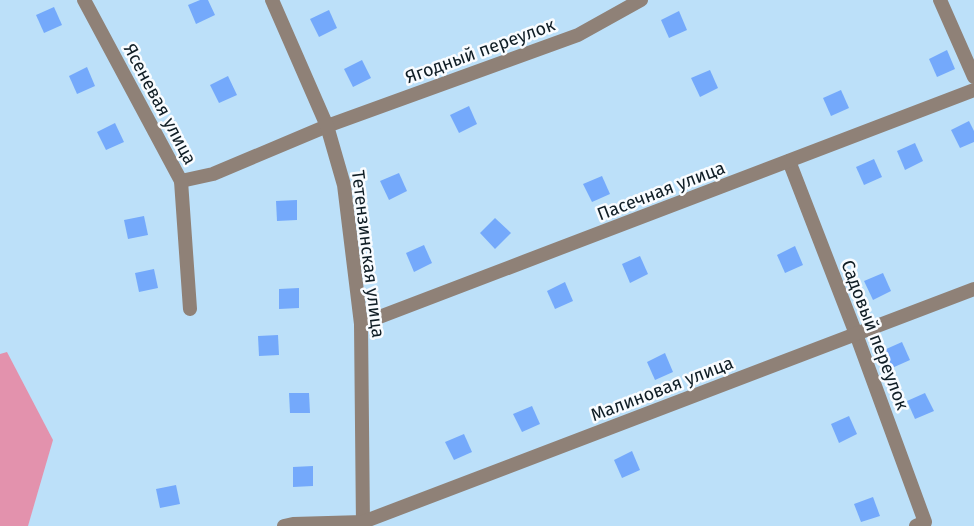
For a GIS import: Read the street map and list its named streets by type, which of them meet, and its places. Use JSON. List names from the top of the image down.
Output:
{
  "streets": {
    "street": [
      "Ягодный переулок",
      "Ясеневая улица",
      "Пасечная улица",
      "Тетензинская улица",
      "Садовый переулок",
      "Малиновая улица"
    ]
  },
  "crossings": [
    ["Ягодный переулок", "Ясеневая улица"],
    ["Ягодный переулок", "Тетензинская улица"],
    ["Ясеневая улица", "Тетензинская улица"],
    ["Пасечная улица", "Тетензинская улица"],
    ["Пасечная улица", "Садовый переулок"],
    ["Тетензинская улица", "Малиновая улица"],
    ["Садовый переулок", "Малиновая улица"]
  ]
}
